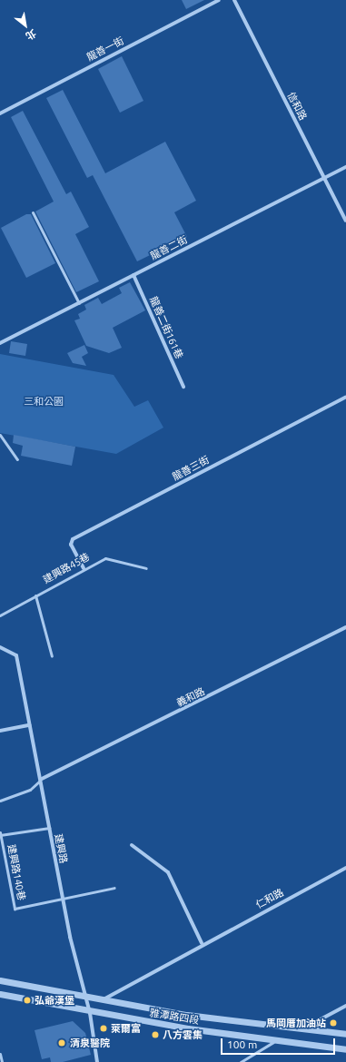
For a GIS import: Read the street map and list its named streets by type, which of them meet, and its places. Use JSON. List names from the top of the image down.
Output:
{
  "streets": {
    "street": [
      "龍善一街",
      "信和路",
      "龍善二街",
      "龍善二街161巷",
      "龍善三街",
      "義和路",
      "建興路",
      "仁和路",
      "雅潭路四段"
    ],
    "lane": ["建興路45巷", "建興路140巷"]
  },
  "crossings": [
    ["信和路", "龍善二街"],
    ["龍善二街", "龍善二街161巷"],
    ["龍善三街", "建興路45巷"],
    ["義和路", "建興路"],
    ["建興路", "建興路140巷"],
    ["建興路", "雅潭路四段"],
    ["仁和路", "雅潭路四段"]
  ],
  "parks": ["三和公園"],
  "places": [
    "弘爺漢堡",
    "馬岡厝加油站",
    "萊爾富",
    "八方雲集",
    "清泉醫院"
  ],
  "scale_bar": "100 m",
  "north": "bottom right"
}
